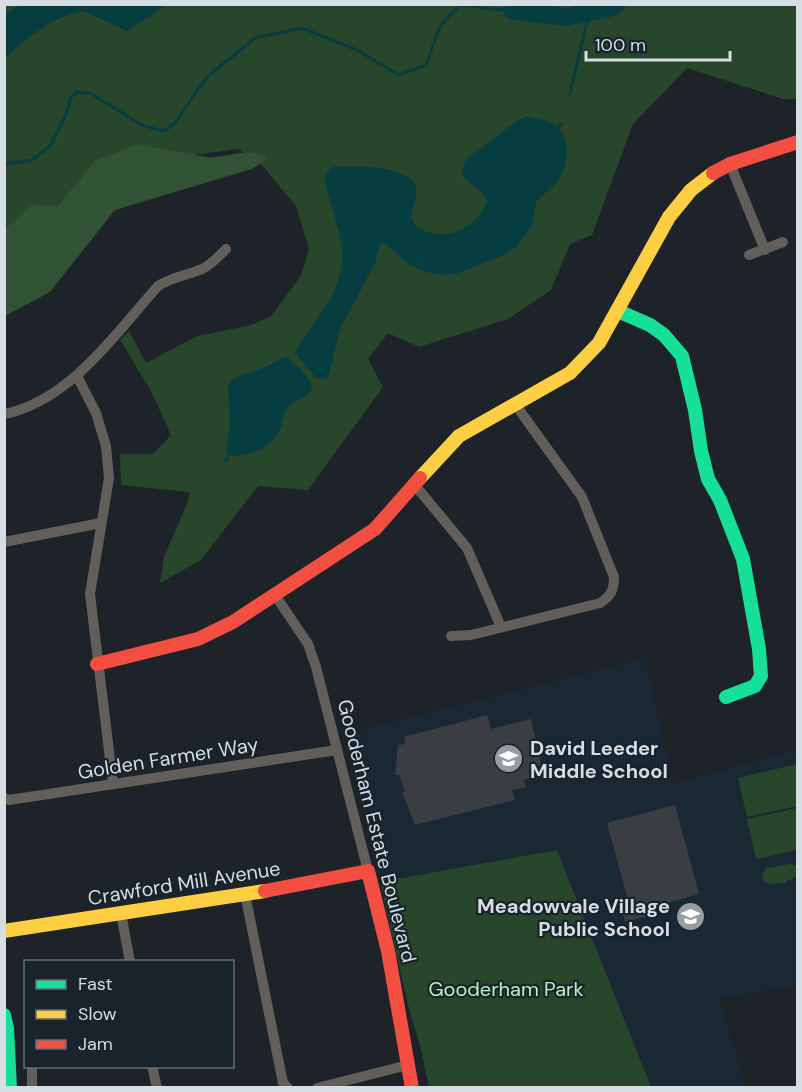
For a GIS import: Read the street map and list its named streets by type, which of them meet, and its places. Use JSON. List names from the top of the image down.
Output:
{
  "streets": {
    "street": ["Golden Farmer Way", "Gooderham Estate Boulevard", "Crawford Mill Avenue"]
  },
  "crossings": [
    ["Golden Farmer Way", "Gooderham Estate Boulevard"],
    ["Gooderham Estate Boulevard", "Crawford Mill Avenue"]
  ],
  "parks": ["Gooderham Park"],
  "places": {
    "school or university": ["David Leeder Middle School", "Meadowvale Village Public School"]
  },
  "legend": ["Fast", "Slow", "Jam"],
  "scale_bar": "100 m"
}
